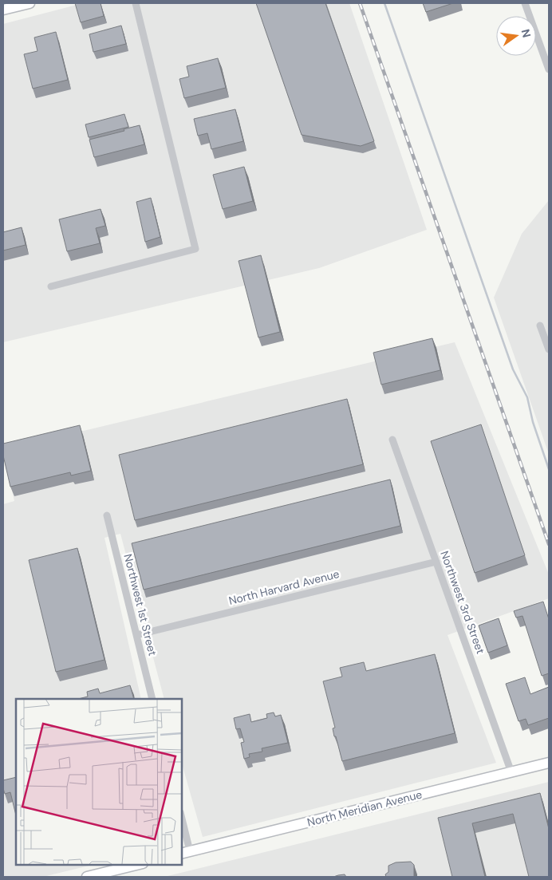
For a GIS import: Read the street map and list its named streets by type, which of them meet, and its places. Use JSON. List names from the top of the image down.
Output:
{
  "streets": {
    "main road": ["North Meridian Avenue"],
    "street": ["North Harvard Avenue", "Northwest 3rd Street", "Northwest 1st Street"]
  },
  "crossings": [
    ["North Harvard Avenue", "Northwest 3rd Street"],
    ["North Harvard Avenue", "Northwest 1st Street"],
    ["Northwest 3rd Street", "North Meridian Avenue"]
  ],
  "north": "right"
}
